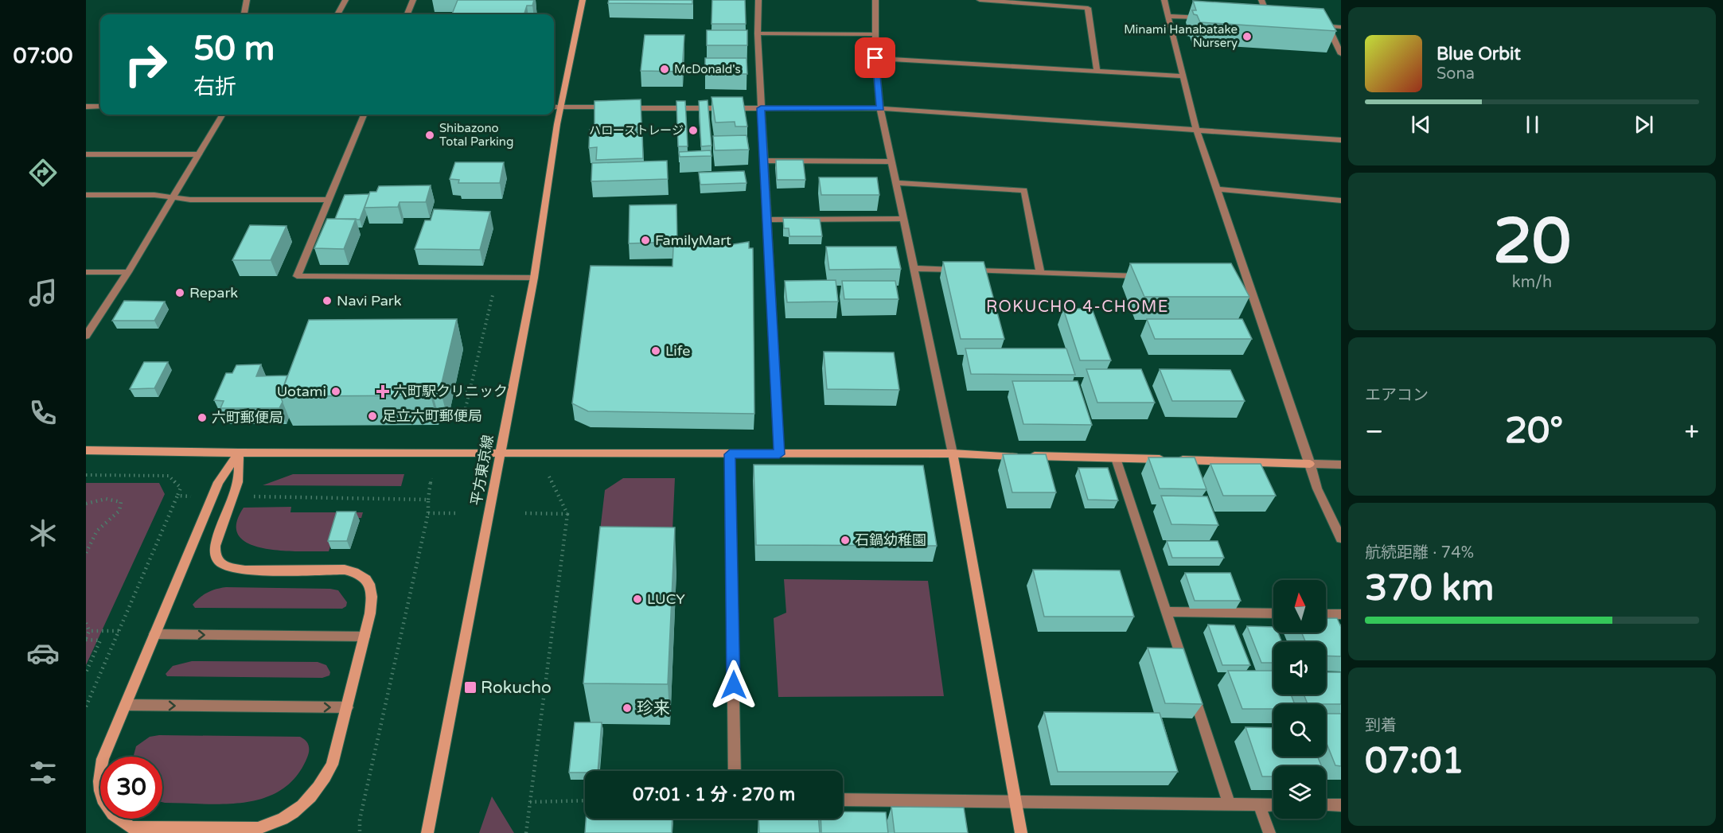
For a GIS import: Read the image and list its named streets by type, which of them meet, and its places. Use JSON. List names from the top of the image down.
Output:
{
  "streets": {
    "street": ["平方東京線"]
  },
  "districts": ["ROKUCHO 4-CHOME"],
  "places": {
    "other": [
      "Minami Hanabatake Nursery",
      "McDonald's",
      "ハローストレージ",
      "Shibazono Total Parking",
      "FamilyMart",
      "Repark",
      "Navi Park",
      "Life",
      "Uotami",
      "足立六町郵便局",
      "六町郵便局",
      "石鍋幼稚園",
      "LUCY",
      "珍来"
    ],
    "health": ["六町駅クリニック"],
    "transit": ["Rokucho"]
  },
  "north": "top",
  "page": {
    "tabs": "07:00",
    "turn": ["50 m", "右折"],
    "song": ["Blue Orbit", "Sona"],
    "tile": [
      ["20", "km/h"],
      "エアコン",
      ["航続距離 · 74%", "370 km"],
      ["到着", "07:01"]
    ],
    "heat": ["−", "20°", "+"],
    "limit": "30",
    "trip": "07:01 · 1 分 · 270 m"
  }
}
